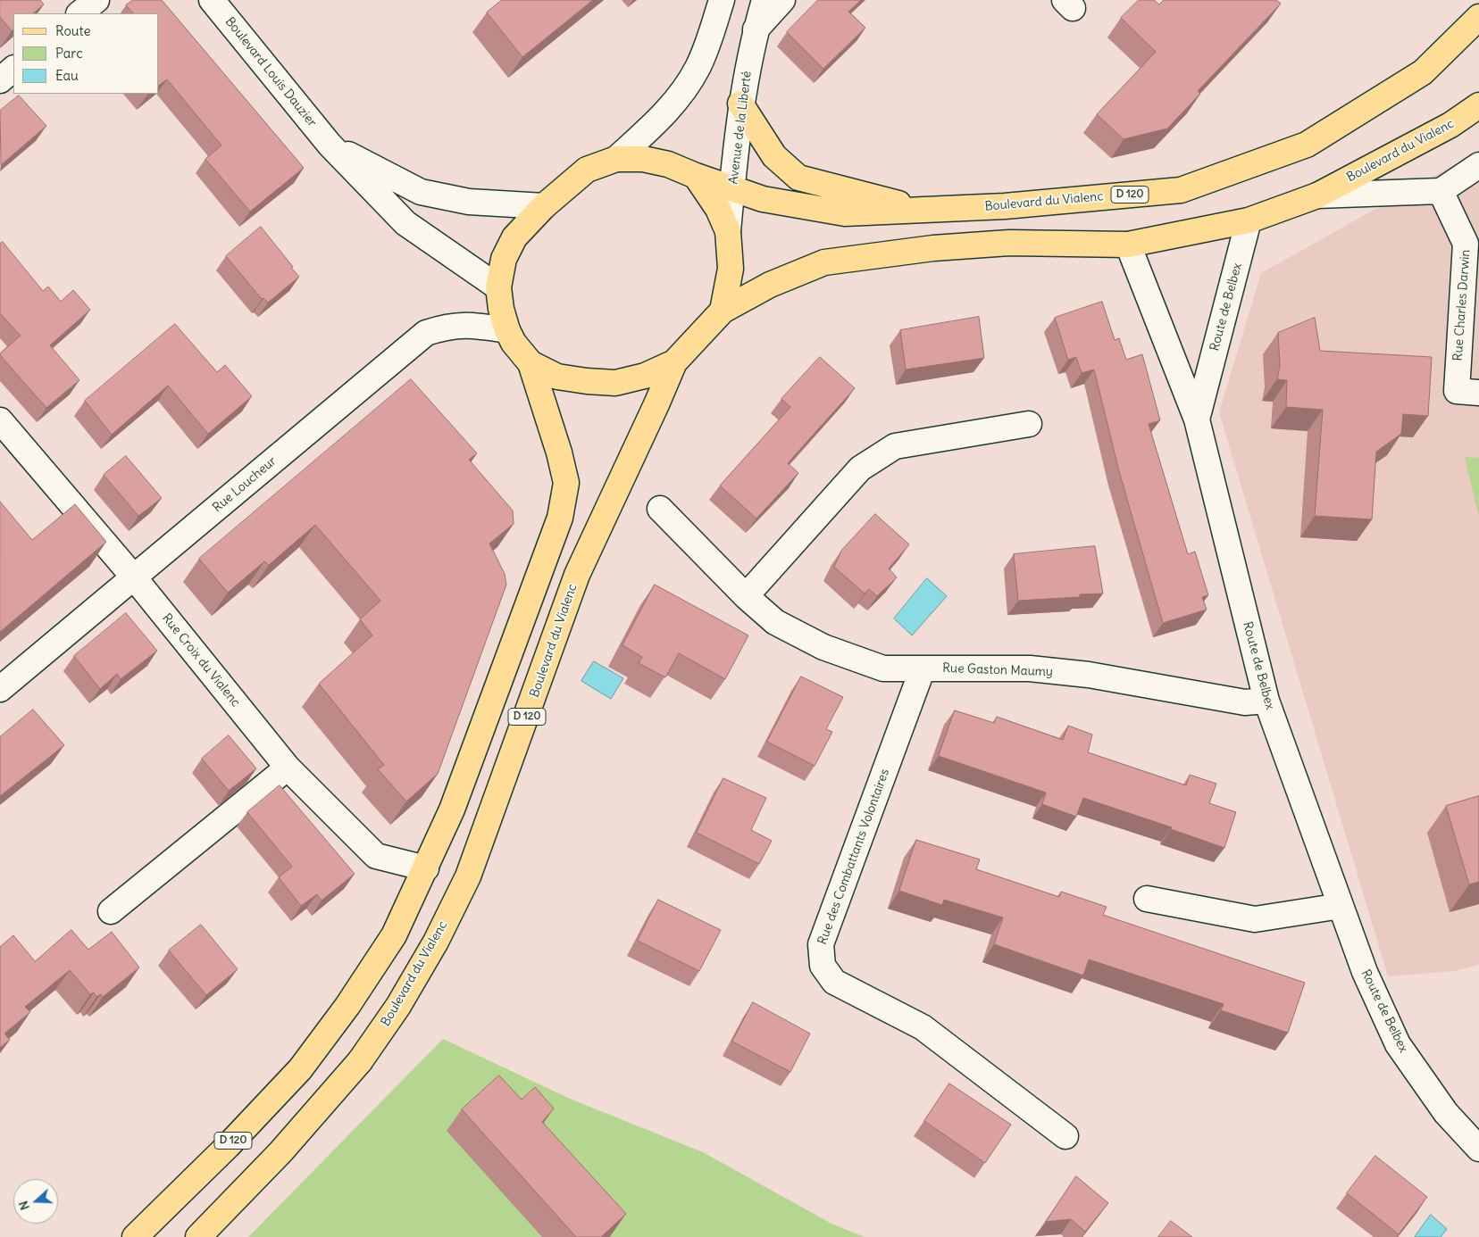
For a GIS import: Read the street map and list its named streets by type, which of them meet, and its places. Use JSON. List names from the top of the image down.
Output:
{
  "streets": {
    "main road": ["Boulevard du Vialenc", "D 120"],
    "street": [
      "Boulevard Louis Dauzier",
      "Avenue de la Liberté",
      "Rue Charles Darwin",
      "Route de Belbex",
      "Rue Loucheur",
      "Rue Croix du Vialenc",
      "Rue Gaston Maumy",
      "Rue des Combattants Volontaires"
    ]
  },
  "crossings": [
    ["Boulevard Louis Dauzier", "Boulevard du Vialenc"],
    ["Avenue de la Liberté", "Boulevard du Vialenc"],
    ["Boulevard du Vialenc", "Route de Belbex"],
    ["D 120", "Rue Croix du Vialenc"],
    ["Route de Belbex", "Rue Gaston Maumy"],
    ["Rue Loucheur", "Rue Croix du Vialenc"],
    ["Rue Gaston Maumy", "Rue des Combattants Volontaires"]
  ],
  "legend": ["Route", "Parc", "Eau"],
  "north": "left"
}
